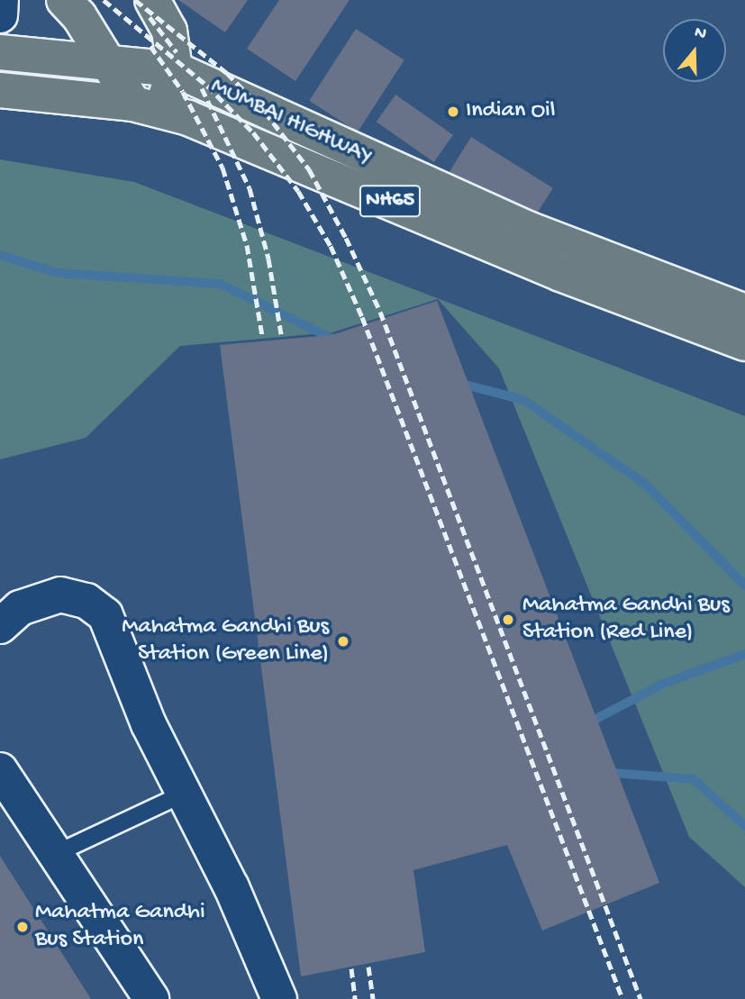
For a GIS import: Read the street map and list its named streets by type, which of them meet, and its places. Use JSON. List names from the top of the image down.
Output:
{
  "streets": {
    "main road": ["MUMBAI HIGHWAY", "NH65"]
  },
  "places": [
    "Indian Oil",
    "Mahatma Gandhi Bus Station (Red Line)",
    "Mahatma Gandhi Bus Station (Green Line)",
    "Mahatma Gandhi Bus Station"
  ],
  "north": "top"
}
